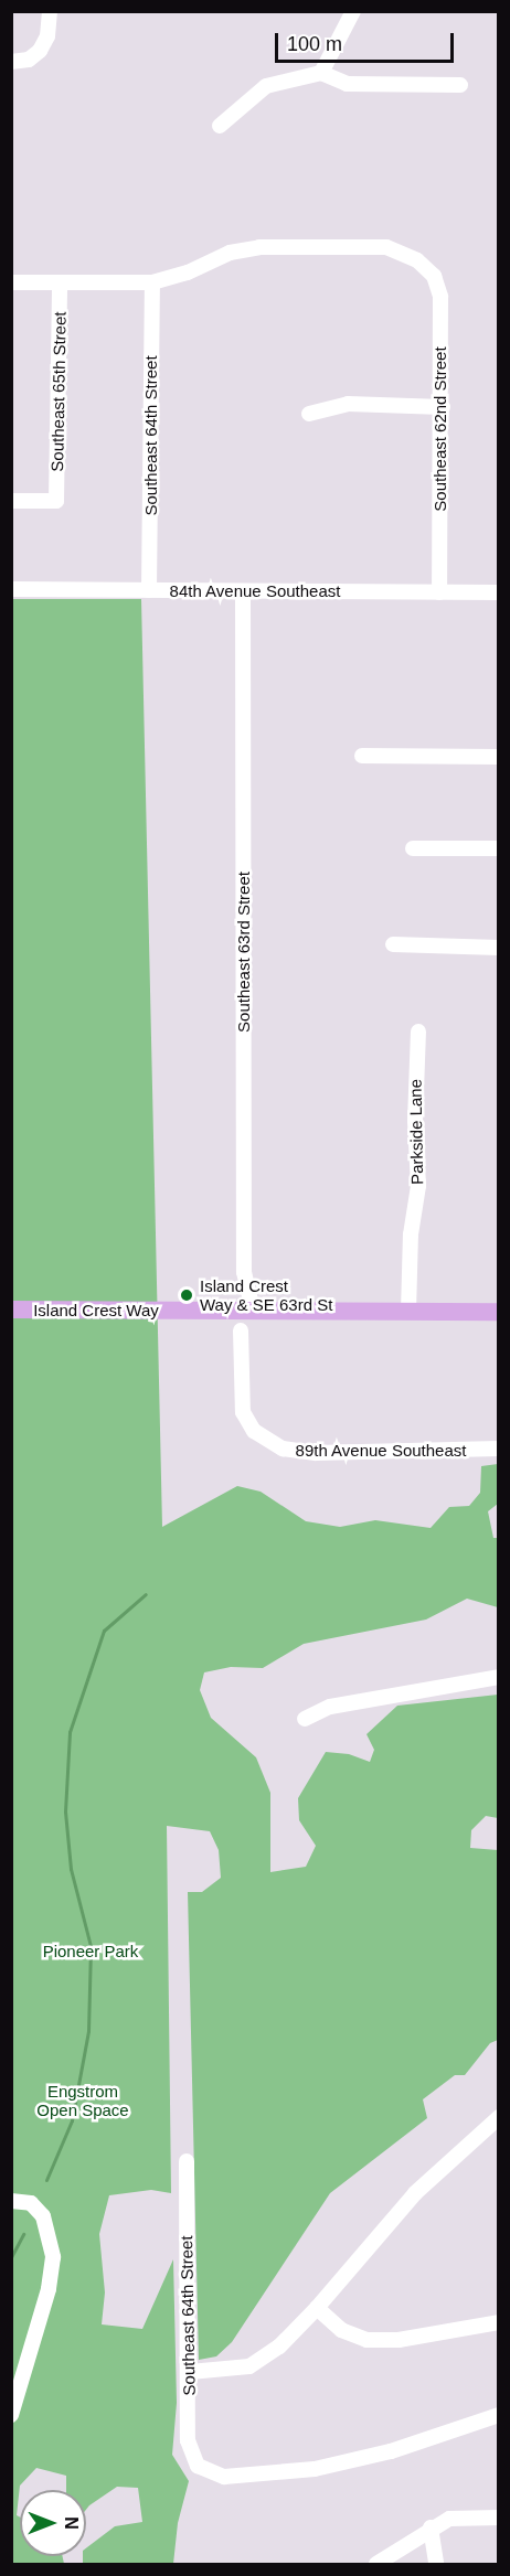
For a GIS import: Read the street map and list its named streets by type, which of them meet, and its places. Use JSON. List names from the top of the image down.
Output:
{
  "streets": {
    "main road": ["Island Crest Way"],
    "street": [
      "Southeast 65th Street",
      "Southeast 62nd Street",
      "Southeast 64th Street",
      "84th Avenue Southeast",
      "Southeast 63rd Street",
      "Parkside Lane",
      "89th Avenue Southeast"
    ]
  },
  "crossings": [
    ["Southeast 62nd Street", "Southeast 64th Street"],
    ["Southeast 62nd Street", "84th Avenue Southeast"],
    ["Southeast 64th Street", "84th Avenue Southeast"],
    ["84th Avenue Southeast", "Southeast 63rd Street"],
    ["Southeast 63rd Street", "Island Crest Way"],
    ["Parkside Lane", "Island Crest Way"]
  ],
  "parks": ["Pioneer Park", "Engstrom Open Space"],
  "places": ["Island Crest Way & SE 63rd St"],
  "scale_bar": "100 m",
  "north": "right"
}
